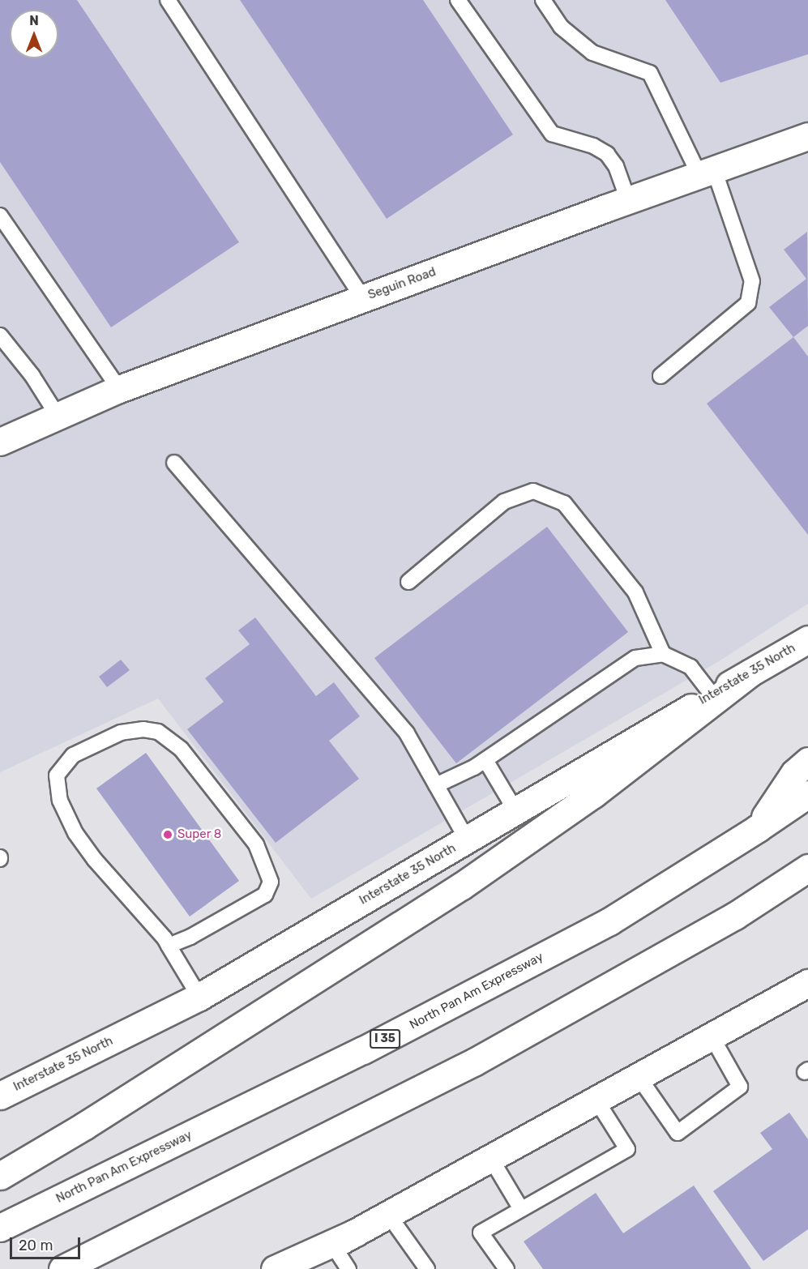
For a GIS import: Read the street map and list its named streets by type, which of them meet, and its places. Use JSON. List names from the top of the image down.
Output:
{
  "streets": {
    "main road": [
      "Seguin Road",
      "Interstate 35 North",
      "North Pan Am Expressway",
      "I 35"
    ]
  },
  "places": ["Super 8"],
  "scale_bar": "20 m",
  "north": "top"
}
